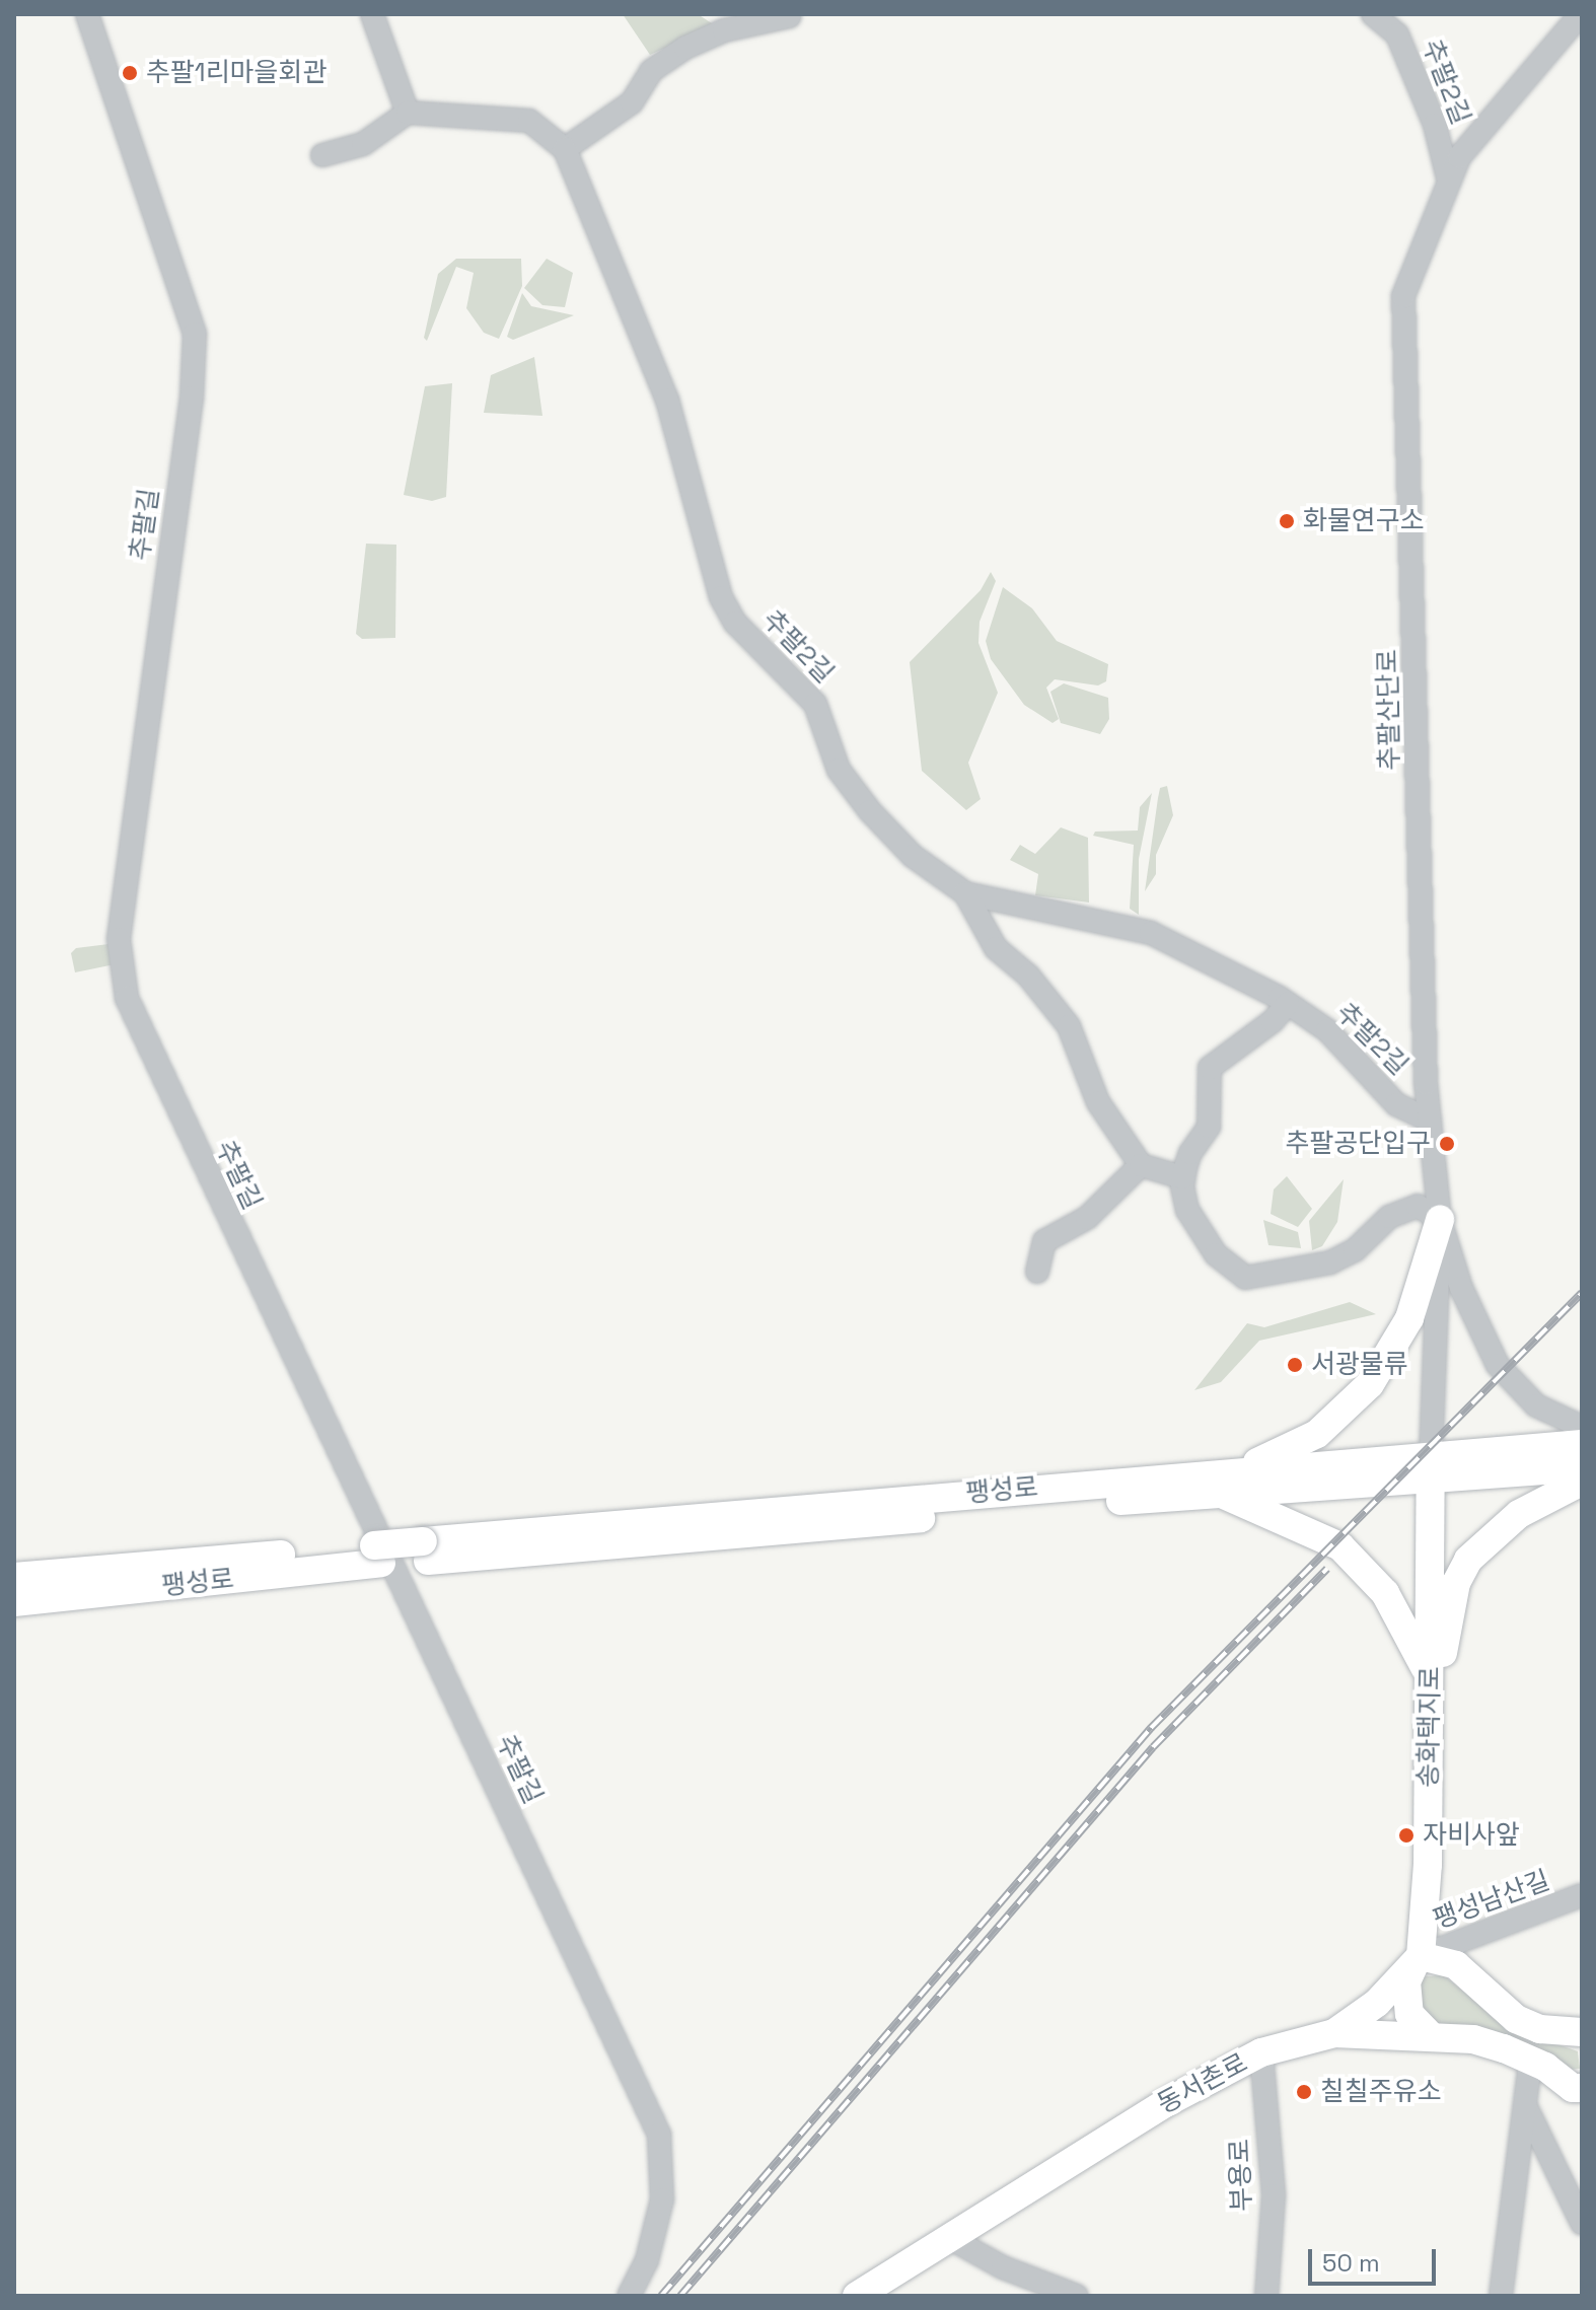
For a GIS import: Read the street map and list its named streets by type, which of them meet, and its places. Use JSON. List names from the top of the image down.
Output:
{
  "streets": {
    "main road": ["팽성로", "송화택지로", "동서촌로"],
    "street": [
      "추팔2길",
      "추팔길",
      "추팔산단로",
      "팽성남산길",
      "부용로"
    ]
  },
  "crossings": [
    ["추팔2길", "추팔산단로"],
    ["추팔산단로", "팽성로"],
    ["추팔산단로", "송화택지로"],
    ["팽성로", "송화택지로"],
    ["송화택지로", "팽성남산길"],
    ["동서촌로", "부용로"]
  ],
  "places": [
    "추팔1리마을회관",
    "화물연구소",
    "추팔공단입구",
    "서광물류",
    "자비사앞",
    "칠칠주유소"
  ],
  "scale_bar": "50 m"
}
